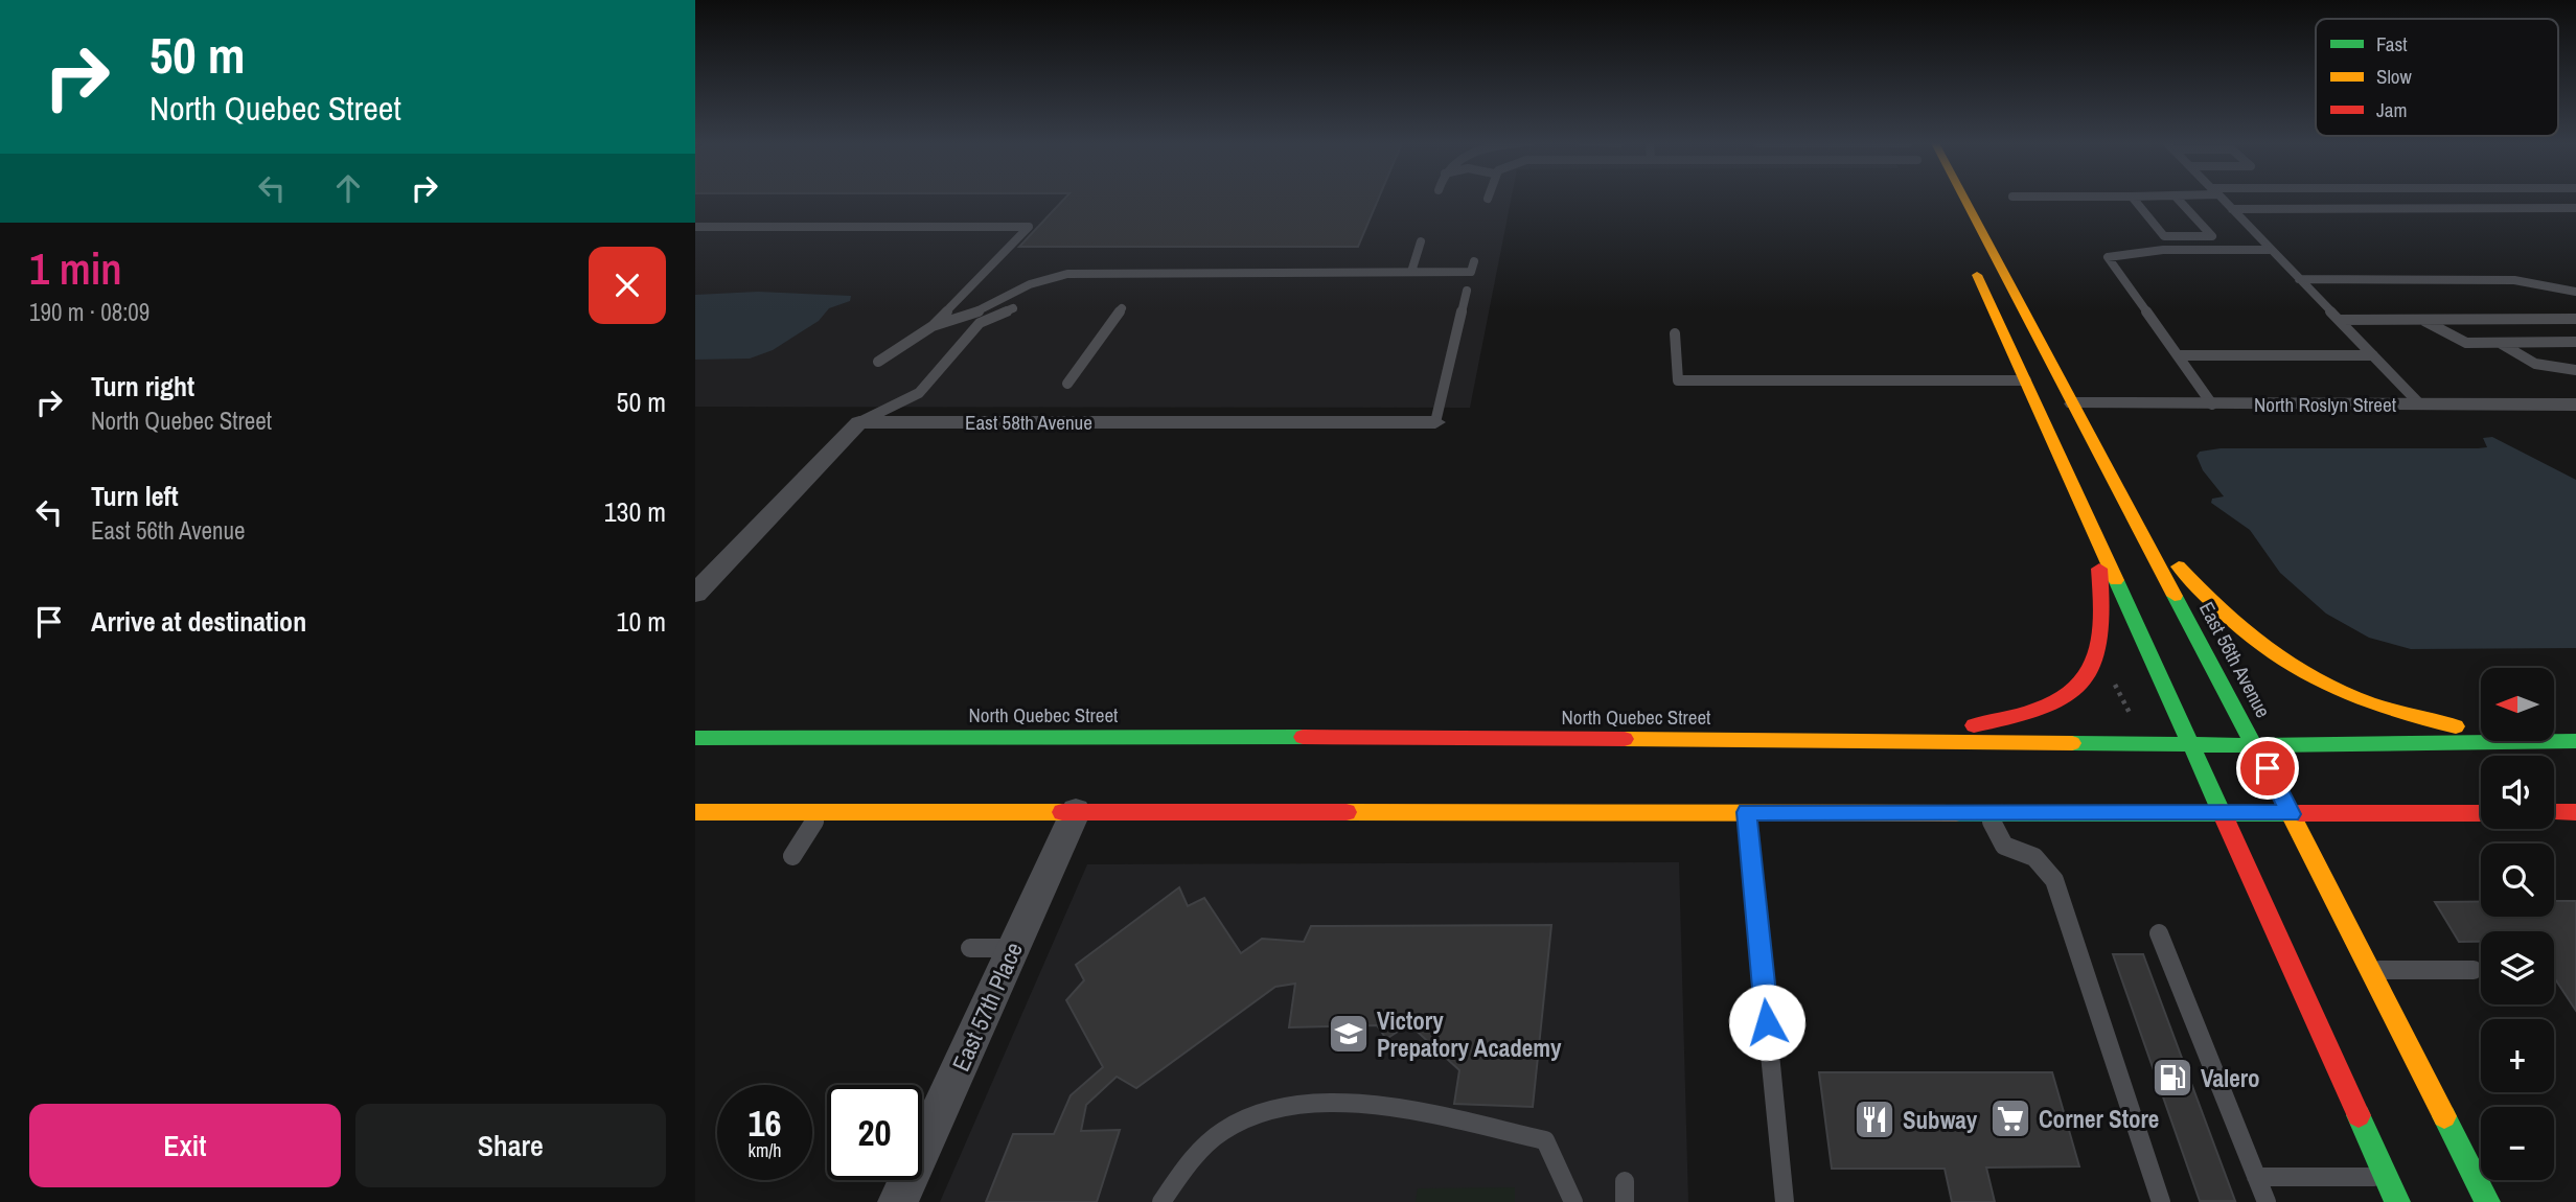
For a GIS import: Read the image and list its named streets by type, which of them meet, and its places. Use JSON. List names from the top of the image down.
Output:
{
  "streets": {
    "main road": ["East 56th Avenue", "North Quebec Street"],
    "street": ["North Roslyn Street", "East 58th Avenue", "East 57th Place"]
  },
  "crossings": [
    ["North Roslyn Street", "East 56th Avenue"],
    ["East 56th Avenue", "North Quebec Street"]
  ],
  "places": {
    "school or university": ["Victory Prepatory Academy"],
    "fuel station": ["Valero"],
    "supermarket": ["Corner Store"],
    "restaurant": ["Subway"]
  },
  "legend": ["Fast", "Slow", "Jam"],
  "north": "left",
  "page": {
    "turn": ["50 m", "North Quebec Street"],
    "heading": ["1 min", "190 m · 08:09"],
    "list": [
      {
        "name": "Turn right",
        "note": "North Quebec Street",
        "value": "50 m"
      },
      {
        "name": "Turn left",
        "note": "East 56th Avenue",
        "value": "130 m"
      },
      {
        "name": "Arrive at destination",
        "value": "10 m"
      }
    ],
    "map_buttons": ["+", "−"],
    "speed": "16 km/h",
    "limit": "20",
    "buttons": ["Exit", "Share"]
  }
}
